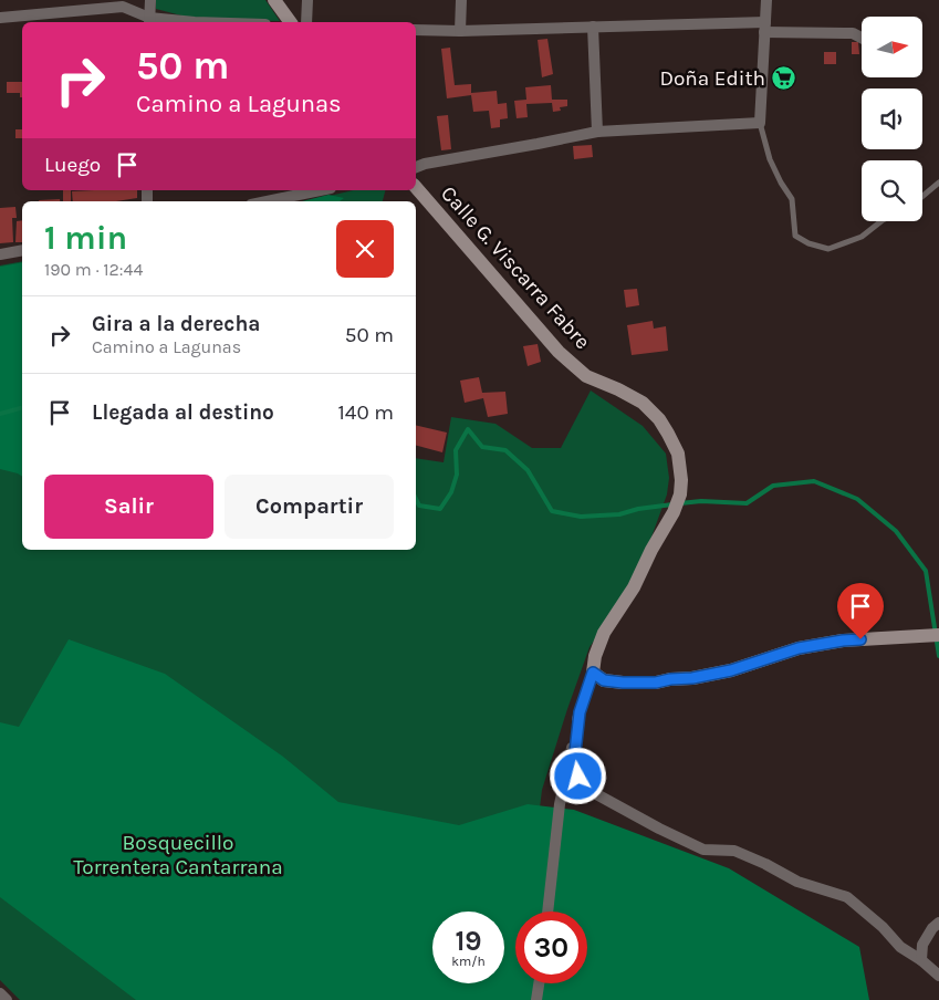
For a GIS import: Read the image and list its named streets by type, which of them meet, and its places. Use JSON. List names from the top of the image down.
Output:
{
  "streets": {
    "street": ["Calle G. Viscarra Fabre"]
  },
  "parks": ["Bosquecillo Torrentera Cantarrana"],
  "places": {
    "supermarket": ["Doña Edith"]
  },
  "north": "right",
  "page": {
    "turn": ["50 m", "Camino a Lagunas"],
    "then": "Luego",
    "heading": ["1 min", "190 m · 12:44"],
    "list": [
      {
        "name": "Gira a la derecha",
        "note": "Camino a Lagunas",
        "value": "50 m"
      },
      {
        "name": "Llegada al destino",
        "value": "140 m"
      }
    ],
    "buttons": ["Salir", "Compartir"],
    "speed": "19 km/h",
    "limit": "30"
  }
}
